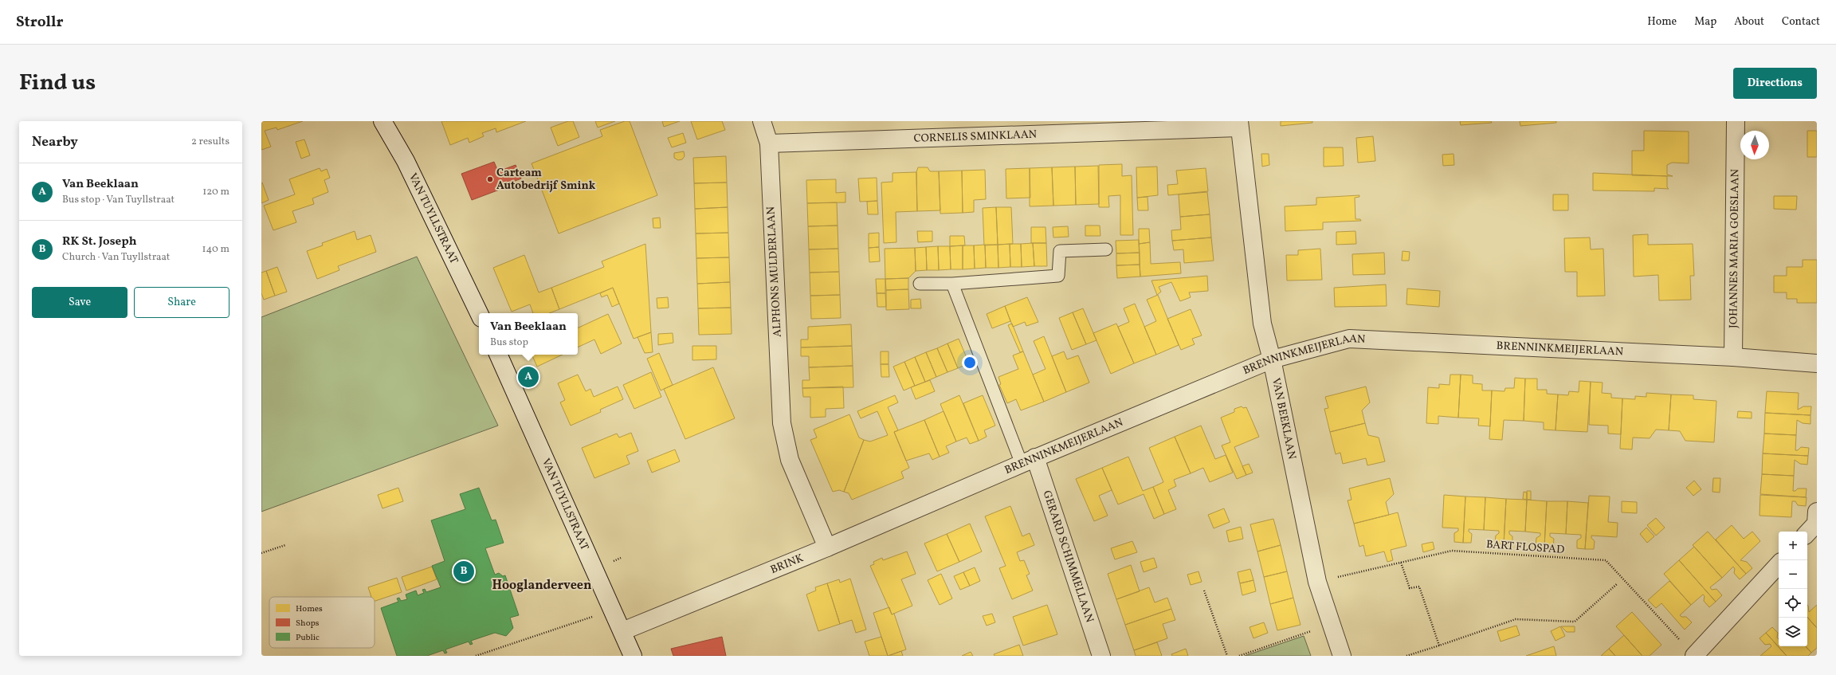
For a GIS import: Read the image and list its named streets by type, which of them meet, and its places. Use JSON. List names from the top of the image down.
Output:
{
  "streets": {
    "street": [
      "CORNELIS SMINKLAAN",
      "VAN TUYLLSTRAAT",
      "JOHANNES MARIA GOESLAAN",
      "ALPHONS MULDERLAAN",
      "BRENNINKMEIJERLAAN",
      "VAN BEEKLAAN",
      "GERARD SCHIMMELLAAN",
      "BRINK"
    ],
    "path": ["BART FLOSPAD"]
  },
  "crossings": [
    ["CORNELIS SMINKLAAN", "ALPHONS MULDERLAAN"],
    ["CORNELIS SMINKLAAN", "VAN BEEKLAAN"],
    ["VAN TUYLLSTRAAT", "BRINK"],
    ["JOHANNES MARIA GOESLAAN", "BRENNINKMEIJERLAAN"],
    ["ALPHONS MULDERLAAN", "BRENNINKMEIJERLAAN"],
    ["ALPHONS MULDERLAAN", "BRINK"],
    ["BRENNINKMEIJERLAAN", "VAN BEEKLAAN"],
    ["BRENNINKMEIJERLAAN", "GERARD SCHIMMELLAAN"],
    ["BRENNINKMEIJERLAAN", "BRINK"],
    ["VAN BEEKLAAN", "BART FLOSPAD"]
  ],
  "districts": ["Hooglanderveen"],
  "places": ["Carteam Autobedrijf Smink"],
  "legend": ["Homes", "Shops", "Public"],
  "north": "bottom",
  "page": {
    "header": "Strollr",
    "nav": [
      "Home",
      "Map",
      "About",
      "Contact"
    ],
    "title": "Find us",
    "buttons": [
      "Directions",
      ["Save", "Share"]
    ],
    "heading": ["Nearby", "2 results"],
    "list": [
      {
        "mark": "A",
        "name": "Van Beeklaan",
        "note": "Bus stop · Van Tuyllstraat",
        "value": "120 m"
      },
      {
        "mark": "B",
        "name": "RK St. Joseph",
        "note": "Church · Van Tuyllstraat",
        "value": "140 m"
      }
    ],
    "popup": ["Van Beeklaan", "Bus stop"],
    "pins": ["A", "B"],
    "map_buttons": ["+", "−"]
  }
}
